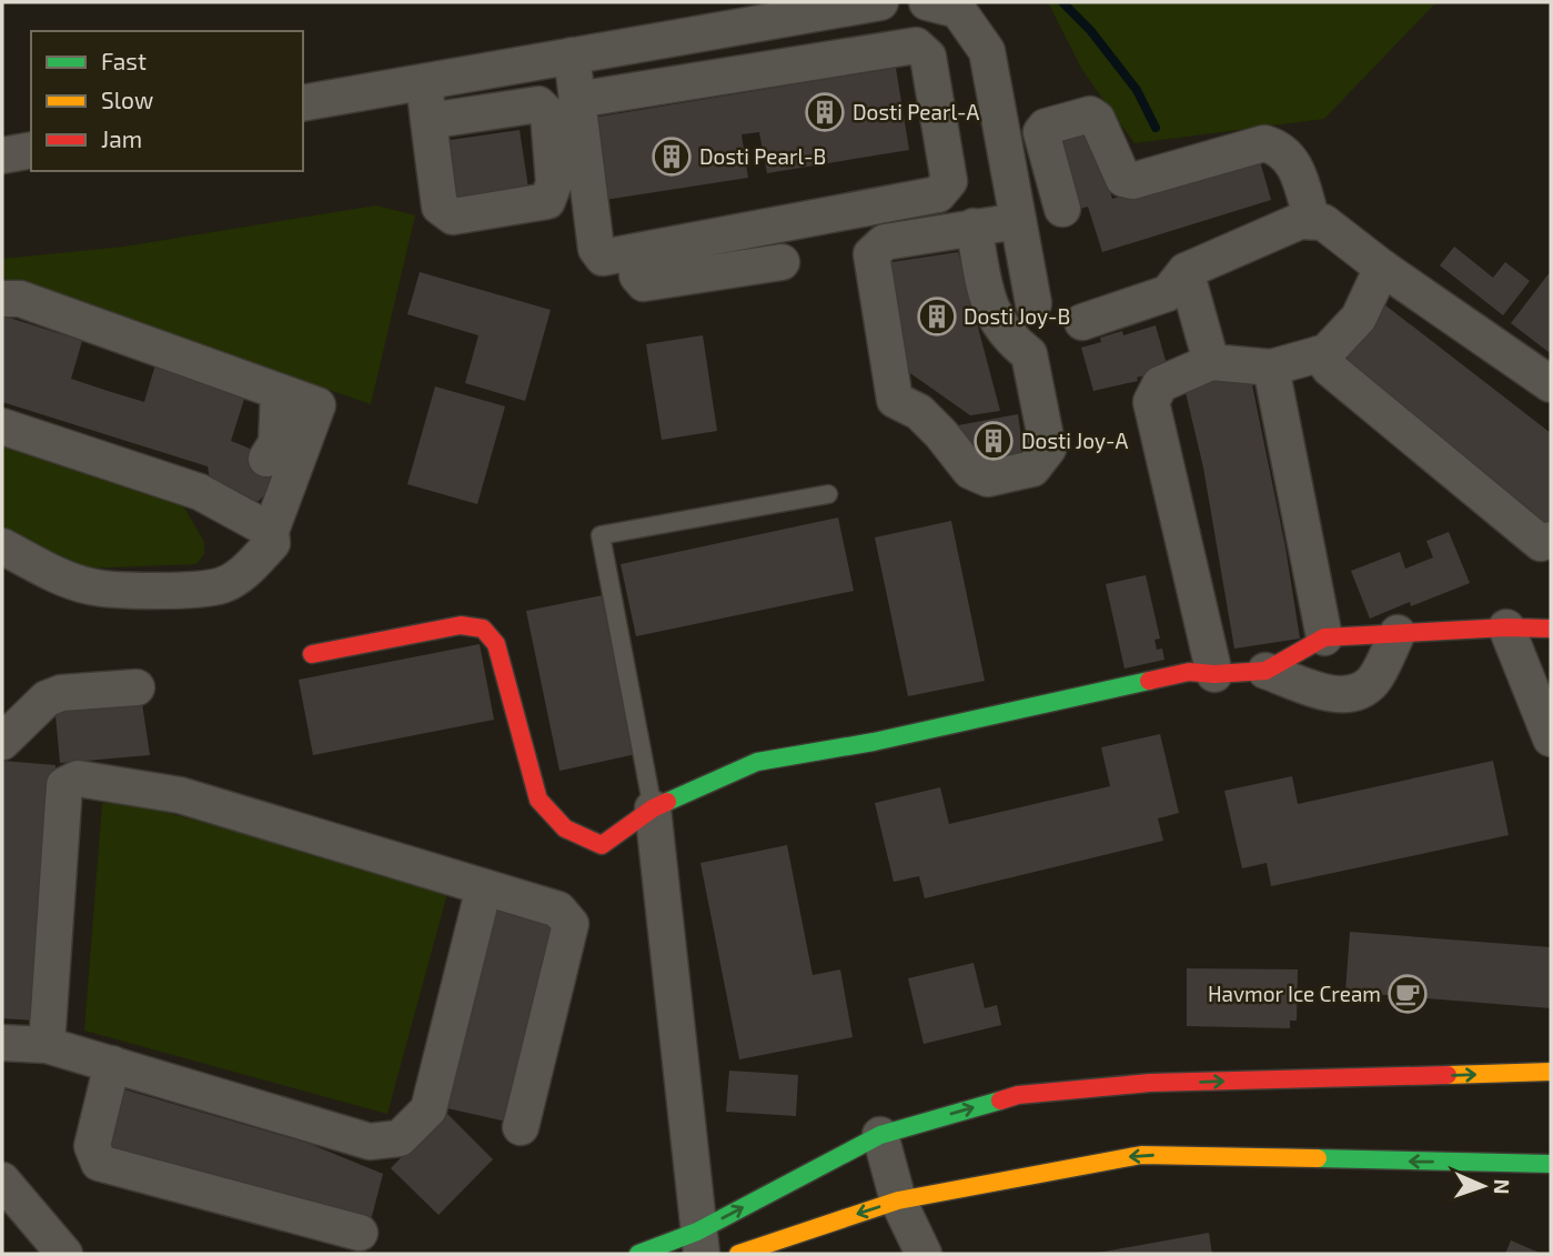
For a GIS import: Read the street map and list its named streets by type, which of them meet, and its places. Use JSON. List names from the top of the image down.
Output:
{
  "places": {
    "building": [
      "Dosti Pearl-A",
      "Dosti Pearl-B",
      "Dosti Joy-B",
      "Dosti Joy-A"
    ],
    "cafe": ["Havmor Ice Cream"]
  },
  "legend": ["Fast", "Slow", "Jam"],
  "north": "right"
}
